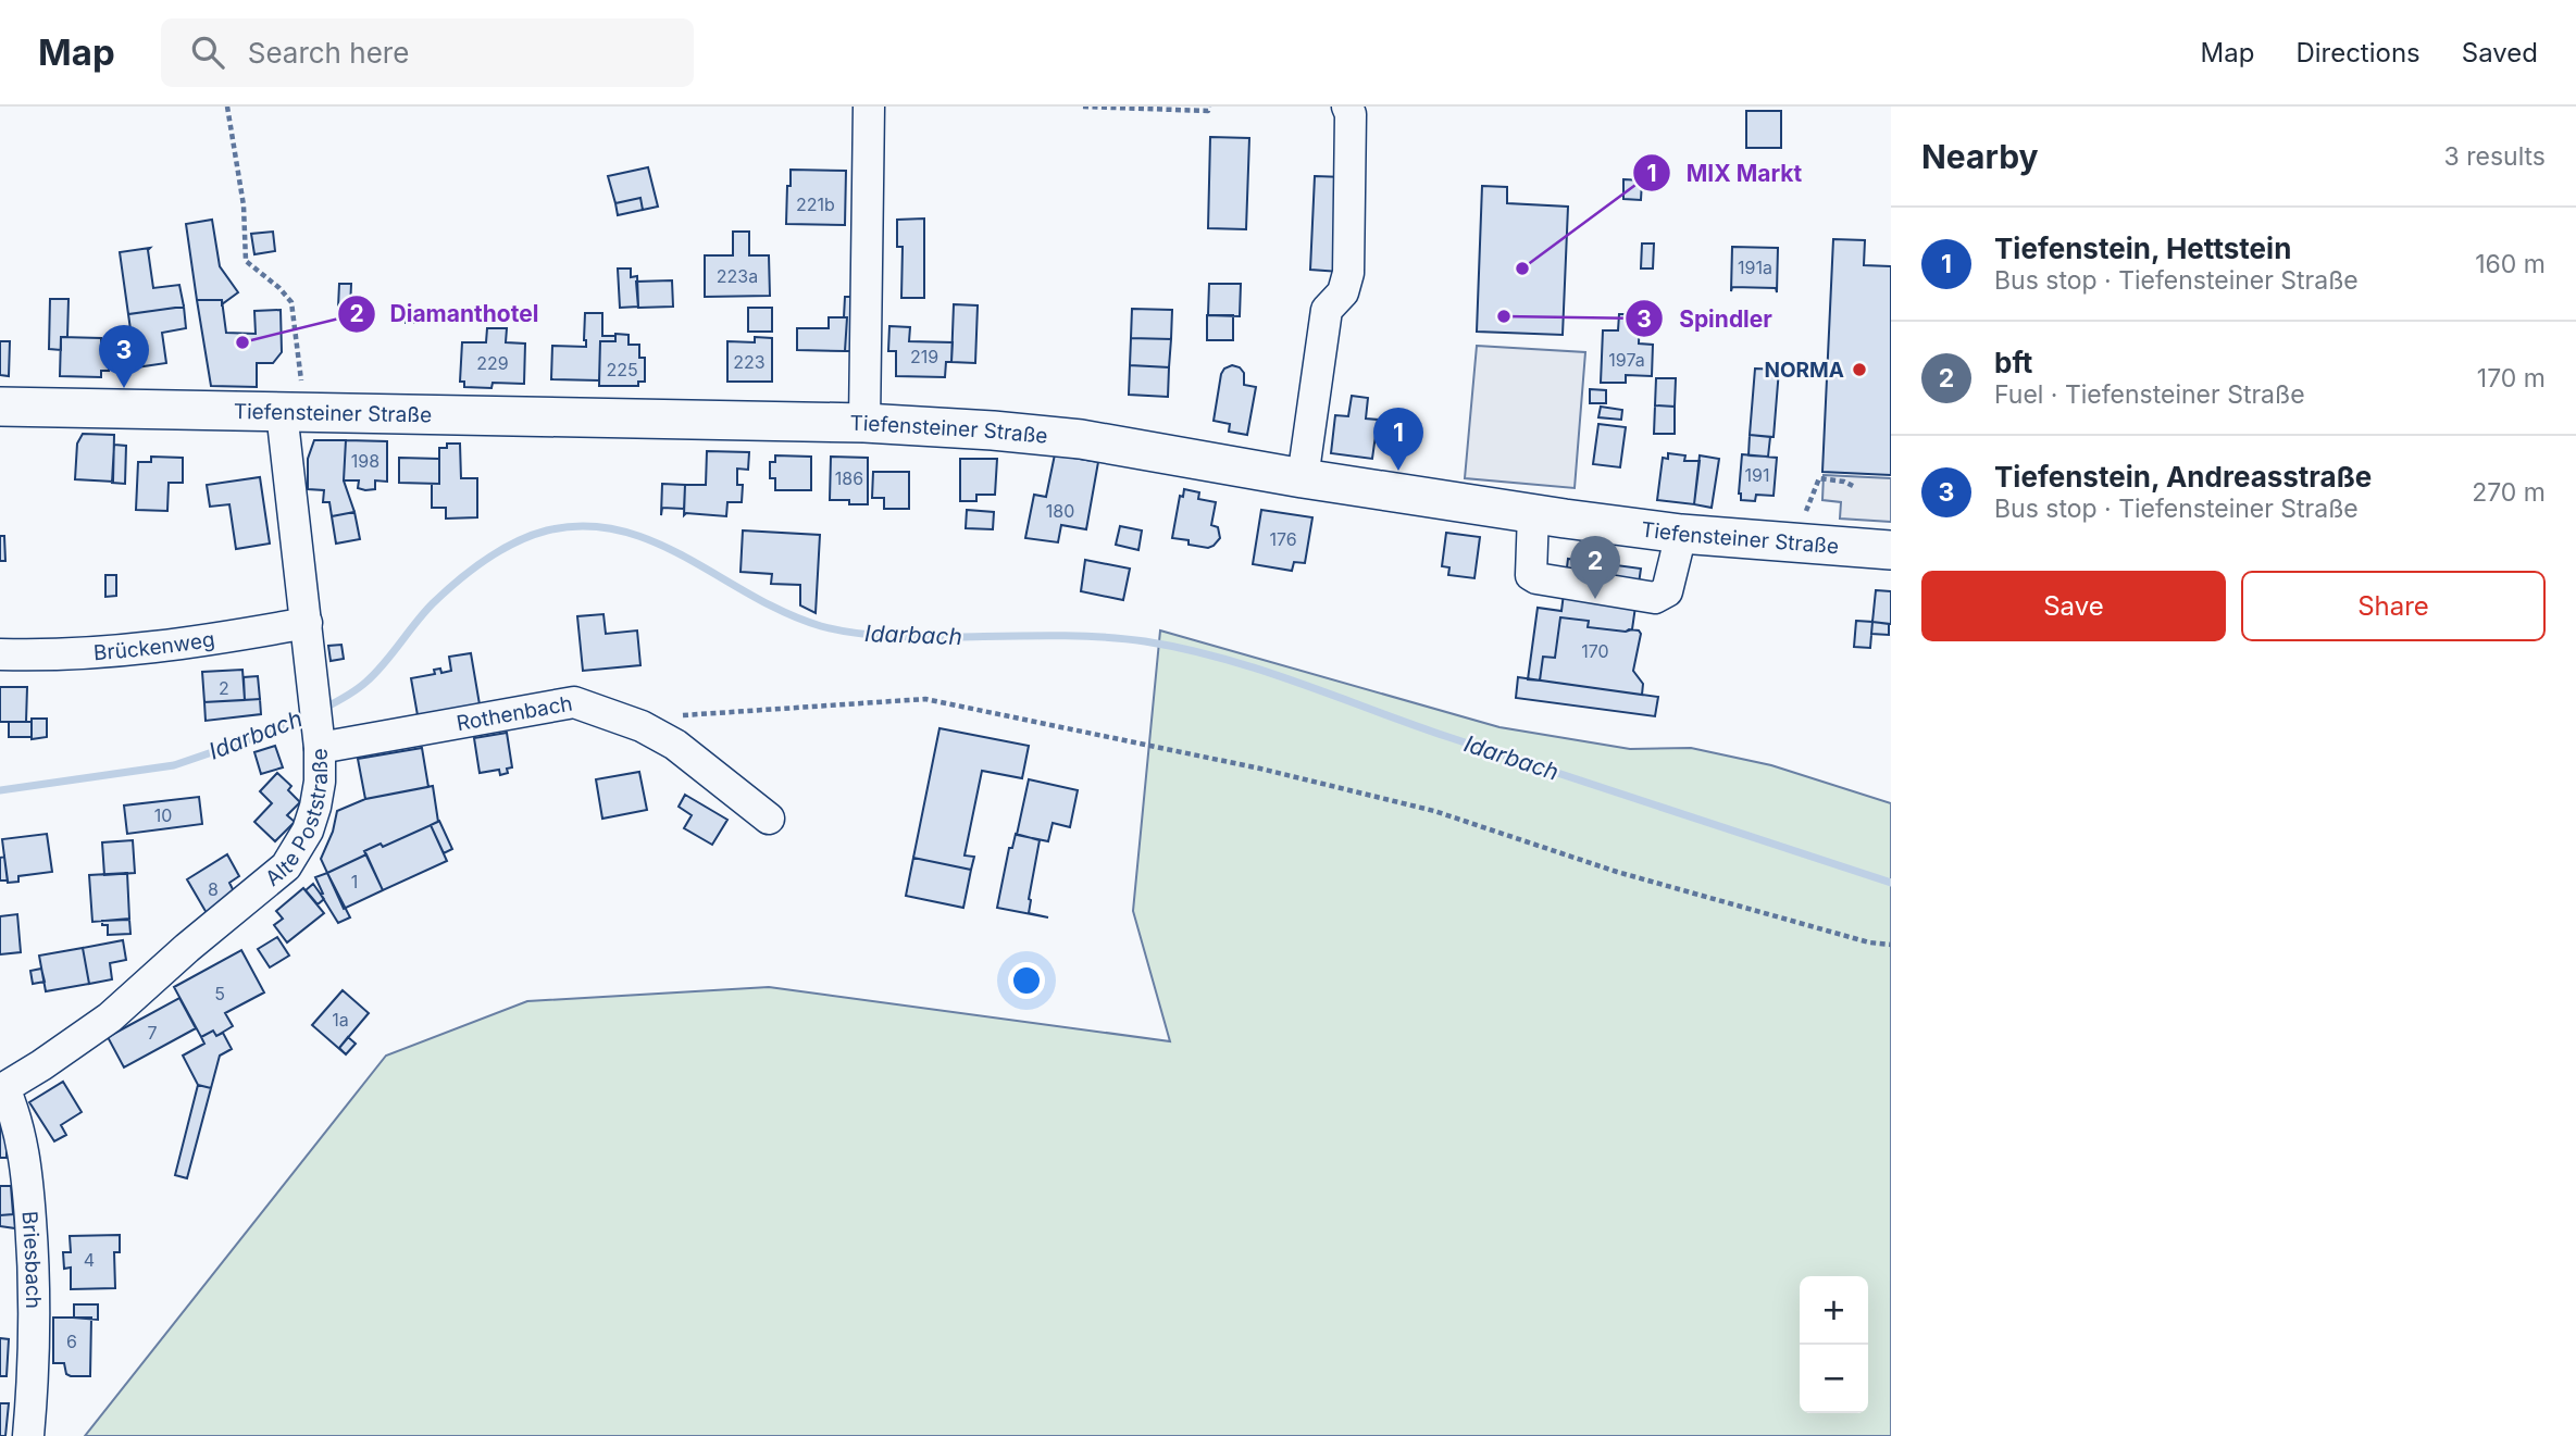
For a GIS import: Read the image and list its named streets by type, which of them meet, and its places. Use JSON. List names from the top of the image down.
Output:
{
  "streets": {
    "main road": ["Tiefensteiner Straße"],
    "street": [
      "Brückenweg",
      "Rothenbach",
      "Alte Poststraße",
      "Briesbach"
    ]
  },
  "crossings": [
    ["Tiefensteiner Straße", "Alte Poststraße"],
    ["Brückenweg", "Alte Poststraße"],
    ["Rothenbach", "Alte Poststraße"],
    ["Alte Poststraße", "Briesbach"]
  ],
  "water": ["Idarbach"],
  "places": [
    "MIX Markt",
    "Spindler",
    "Diamanthotel",
    "NORMA"
  ],
  "house_numbers": [
    "221b",
    "191a",
    "223a",
    "219",
    "197a",
    "223",
    "229",
    "225",
    "198",
    "191",
    "186",
    "180",
    "176",
    "170",
    "2",
    "10",
    "1",
    "8",
    "5",
    "1a",
    "7",
    "4",
    "6"
  ],
  "page": {
    "header": "Map",
    "search": "Search here",
    "nav": ["Map", "Directions", "Saved"],
    "heading": ["Nearby", "3 results"],
    "list": [
      {
        "mark": "1",
        "name": "Tiefenstein, Hettstein",
        "note": "Bus stop · Tiefensteiner Straße",
        "value": "160 m"
      },
      {
        "mark": "2",
        "name": "bft",
        "note": "Fuel · Tiefensteiner Straße",
        "value": "170 m"
      },
      {
        "mark": "3",
        "name": "Tiefenstein, Andreasstraße",
        "note": "Bus stop · Tiefensteiner Straße",
        "value": "270 m"
      }
    ],
    "pins": ["3", "1", "2"],
    "buttons": ["Save", "Share"],
    "map_buttons": ["+", "−"]
  }
}
